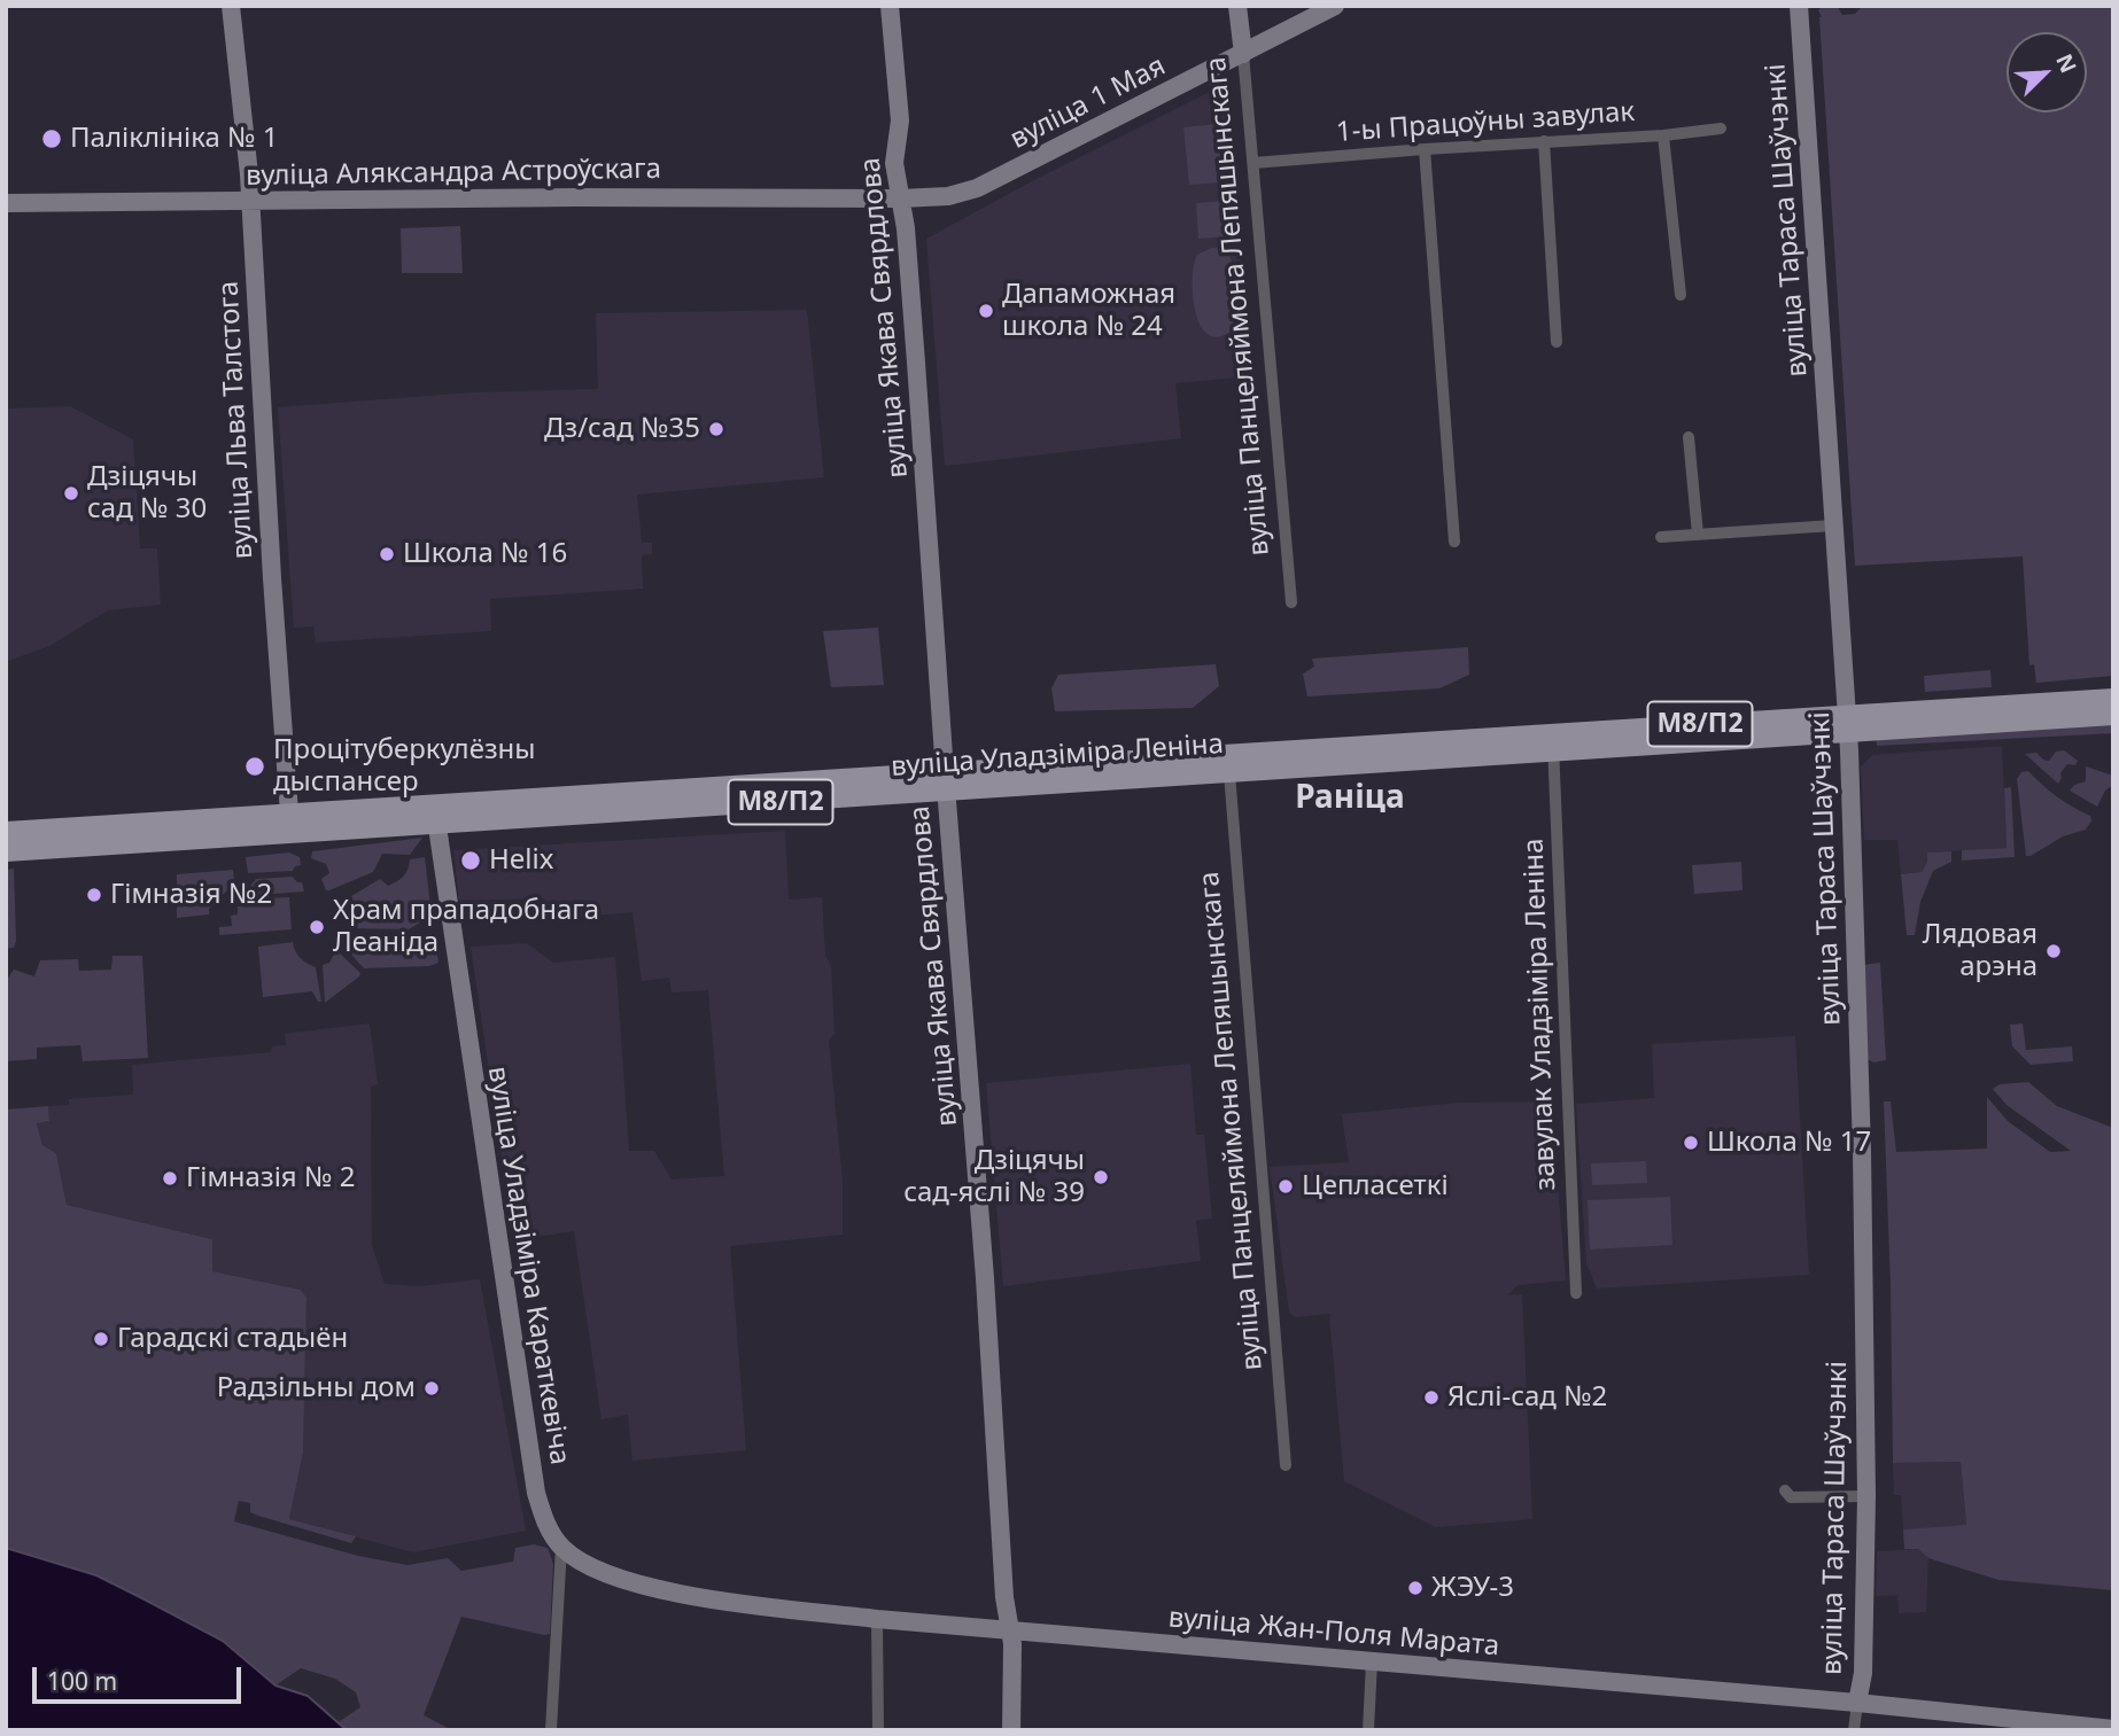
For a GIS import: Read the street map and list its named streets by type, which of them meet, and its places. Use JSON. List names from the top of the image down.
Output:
{
  "streets": {
    "main road": ["М8/П2", "вуліца Уладзіміра Леніна"],
    "street": [
      "вуліца 1 Мая",
      "1-ы Працоўны завулак",
      "вуліца Аляксандра Астроўскага",
      "вуліца Тараса Шаўчэнкі",
      "вуліца Панцеляймона Лепяшынскага",
      "вуліца Якава Свярдлова",
      "вуліца Льва Талстога",
      "завулак Уладзіміра Леніна",
      "вуліца Уладзіміра Караткевіча",
      "вуліца Жан-Поля Марата"
    ]
  },
  "crossings": [
    ["вуліца 1 Мая", "вуліца Аляксандра Астроўскага"],
    ["вуліца 1 Мая", "вуліца Панцеляймона Лепяшынскага"],
    ["вуліца 1 Мая", "вуліца Якава Свярдлова"],
    ["1-ы Працоўны завулак", "вуліца Панцеляймона Лепяшынскага"],
    ["вуліца Аляксандра Астроўскага", "вуліца Якава Свярдлова"],
    ["вуліца Аляксандра Астроўскага", "вуліца Льва Талстога"],
    ["вуліца Тараса Шаўчэнкі", "вуліца Уладзіміра Леніна"],
    ["вуліца Тараса Шаўчэнкі", "вуліца Жан-Поля Марата"],
    ["вуліца Панцеляймона Лепяшынскага", "вуліца Уладзіміра Леніна"],
    ["вуліца Якава Свярдлова", "вуліца Уладзіміра Леніна"],
    ["вуліца Якава Свярдлова", "вуліца Жан-Поля Марата"],
    ["вуліца Льва Талстога", "вуліца Уладзіміра Леніна"],
    ["вуліца Уладзіміра Леніна", "завулак Уладзіміра Леніна"],
    ["вуліца Уладзіміра Леніна", "вуліца Уладзіміра Караткевіча"],
    ["вуліца Уладзіміра Караткевіча", "вуліца Жан-Поля Марата"]
  ],
  "districts": ["Раніца"],
  "places": [
    "Паліклініка № 1",
    "Дапаможная школа № 24",
    "Дз/сад №35",
    "Дзіцячы сад № 30",
    "Школа № 16",
    "Процітуберкулёзны дыспансер",
    "Helix",
    "Гімназія №2",
    "Храм прападобнага Леаніда",
    "Лядовая арэна",
    "Школа № 17",
    "Дзіцячы сад-яслі № 39",
    "Гімназія № 2",
    "Цепласеткі",
    "Гарадскі стадыён",
    "Радзільны дом",
    "Яслі-сад №2",
    "ЖЭУ-3"
  ],
  "scale_bar": "100 m",
  "north": "top right"
}
